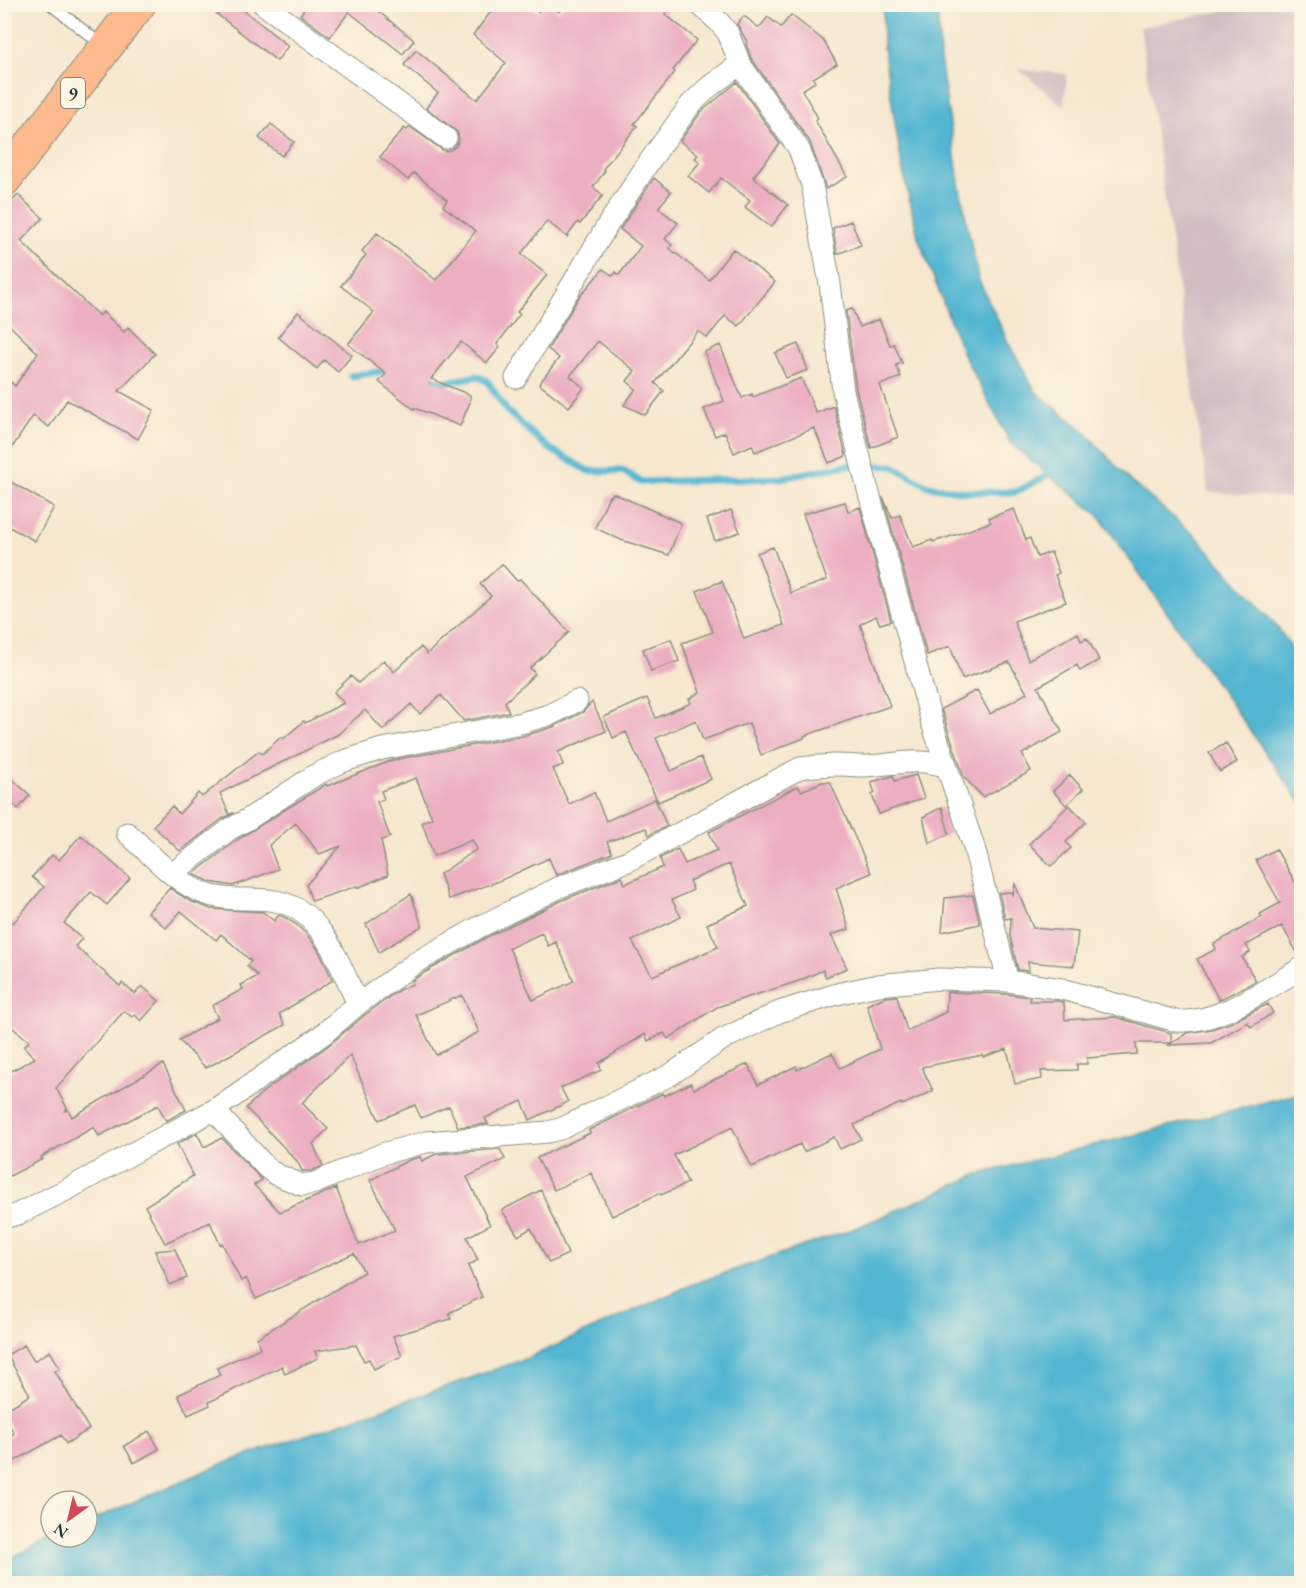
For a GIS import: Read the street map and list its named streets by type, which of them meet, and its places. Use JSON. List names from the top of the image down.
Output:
{
  "streets": {
    "highway": ["9"]
  },
  "north": "bottom left"
}
